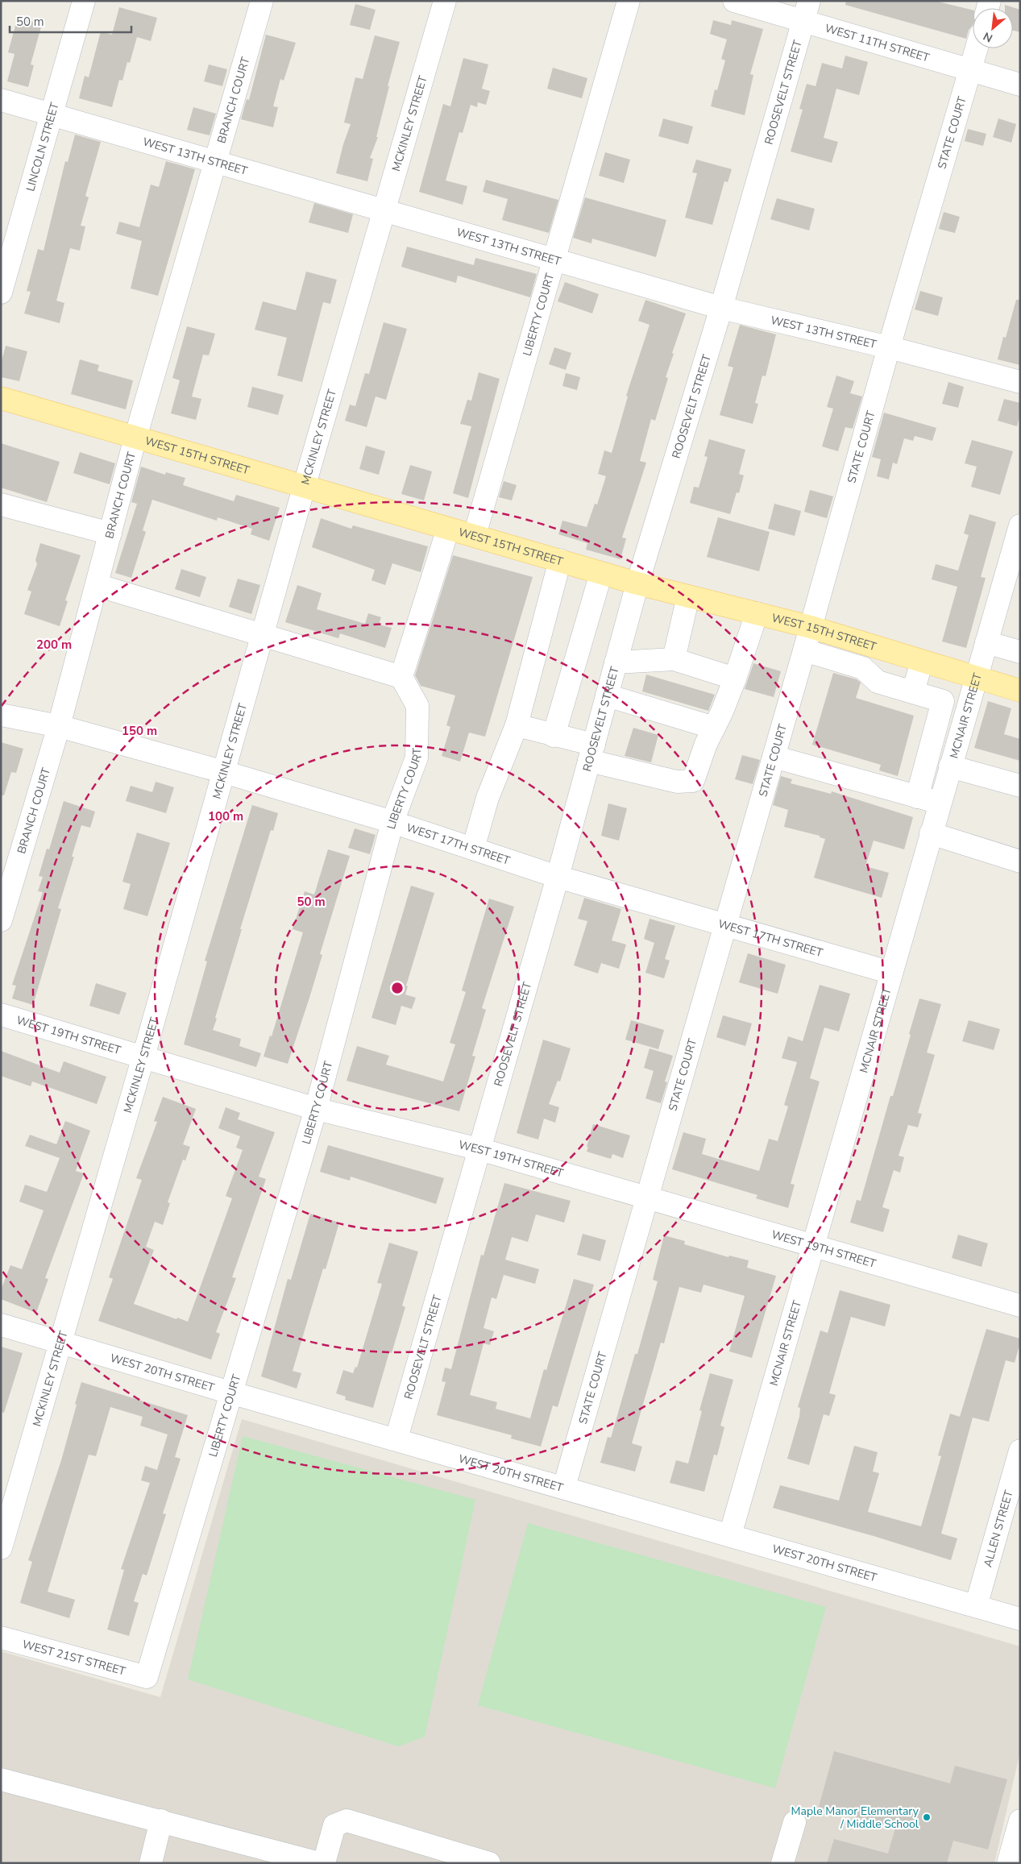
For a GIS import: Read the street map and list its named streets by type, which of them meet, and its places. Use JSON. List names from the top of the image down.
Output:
{
  "streets": {
    "main road": ["WEST 15TH STREET"],
    "street": [
      "WEST 11TH STREET",
      "ROOSEVELT STREET",
      "BRANCH COURT",
      "MCKINLEY STREET",
      "STATE COURT",
      "LINCOLN STREET",
      "WEST 13TH STREET",
      "LIBERTY COURT",
      "MCNAIR STREET",
      "WEST 17TH STREET",
      "WEST 19TH STREET",
      "WEST 20TH STREET",
      "ALLEN STREET",
      "WEST 21ST STREET"
    ]
  },
  "crossings": [
    ["WEST 11TH STREET", "ROOSEVELT STREET"],
    ["WEST 11TH STREET", "STATE COURT"],
    ["ROOSEVELT STREET", "WEST 13TH STREET"],
    ["ROOSEVELT STREET", "WEST 15TH STREET"],
    ["ROOSEVELT STREET", "WEST 17TH STREET"],
    ["ROOSEVELT STREET", "WEST 19TH STREET"],
    ["ROOSEVELT STREET", "WEST 20TH STREET"],
    ["BRANCH COURT", "WEST 13TH STREET"],
    ["BRANCH COURT", "WEST 15TH STREET"],
    ["BRANCH COURT", "WEST 17TH STREET"],
    ["MCKINLEY STREET", "WEST 13TH STREET"],
    ["MCKINLEY STREET", "WEST 15TH STREET"],
    ["MCKINLEY STREET", "WEST 17TH STREET"],
    ["MCKINLEY STREET", "WEST 19TH STREET"],
    ["MCKINLEY STREET", "WEST 20TH STREET"],
    ["STATE COURT", "WEST 13TH STREET"],
    ["STATE COURT", "WEST 15TH STREET"],
    ["STATE COURT", "WEST 17TH STREET"],
    ["STATE COURT", "WEST 19TH STREET"],
    ["STATE COURT", "WEST 20TH STREET"],
    ["LINCOLN STREET", "WEST 13TH STREET"],
    ["WEST 13TH STREET", "LIBERTY COURT"],
    ["LIBERTY COURT", "WEST 15TH STREET"],
    ["LIBERTY COURT", "WEST 17TH STREET"],
    ["LIBERTY COURT", "WEST 19TH STREET"],
    ["LIBERTY COURT", "WEST 20TH STREET"],
    ["LIBERTY COURT", "WEST 21ST STREET"],
    ["WEST 15TH STREET", "MCNAIR STREET"],
    ["MCNAIR STREET", "WEST 17TH STREET"],
    ["MCNAIR STREET", "WEST 19TH STREET"],
    ["MCNAIR STREET", "WEST 20TH STREET"],
    ["WEST 20TH STREET", "ALLEN STREET"]
  ],
  "places": ["Maple Manor Elementary / Middle School"],
  "scale_bar": "50 m",
  "north": "bottom left",
  "rings": [
    "200 m",
    "150 m",
    "100 m",
    "50 m"
  ]
}
